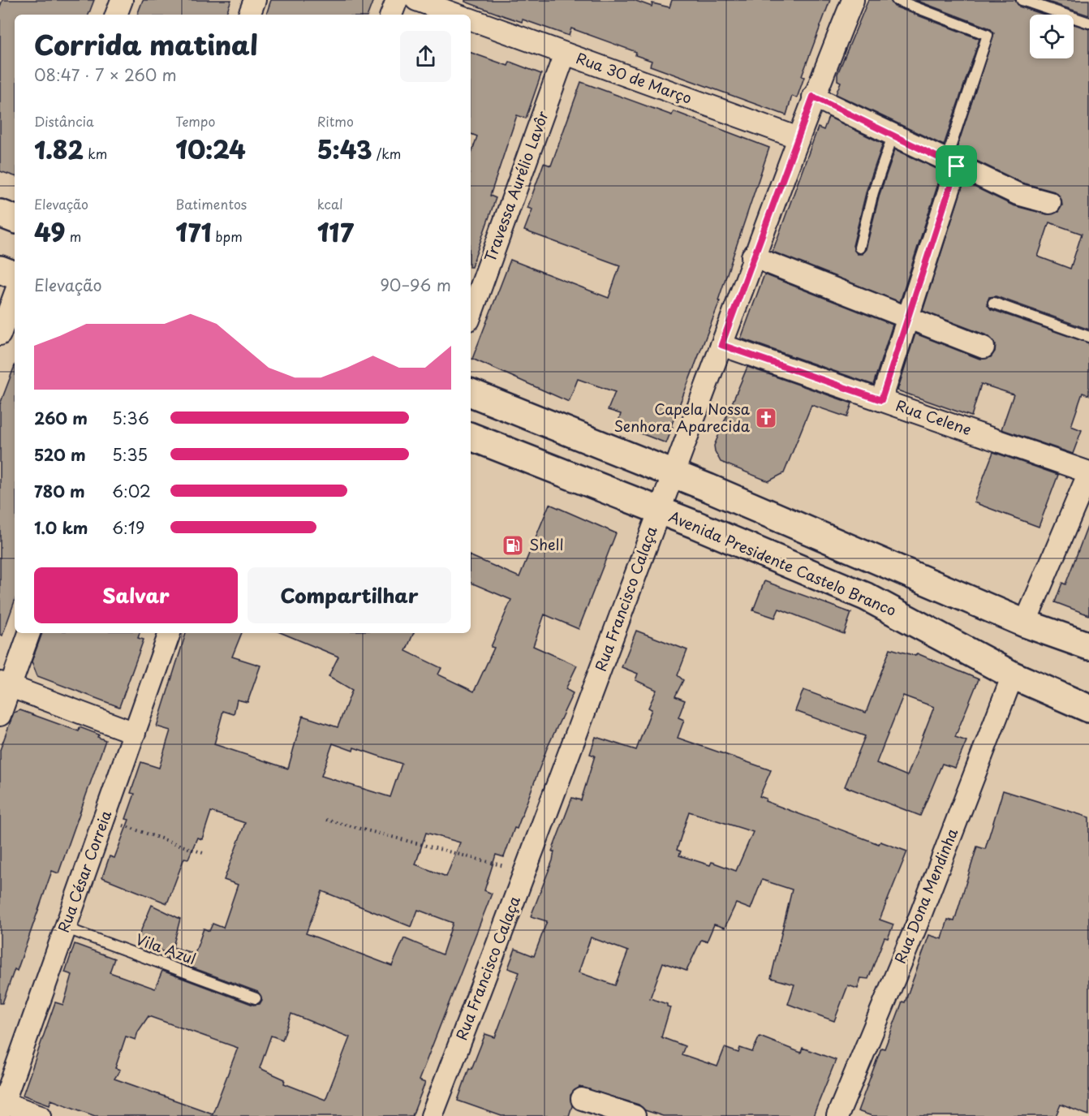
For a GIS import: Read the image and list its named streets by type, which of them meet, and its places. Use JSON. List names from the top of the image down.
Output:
{
  "streets": {
    "main road": ["Avenida Presidente Castelo Branco"],
    "street": [
      "Rua 30 de Março",
      "Travessa Aurélio Lavôr",
      "Rua Celene",
      "Rua Francisco Calaça",
      "Rua César Correia",
      "Rua Dona Mendinha"
    ],
    "lane": ["Vila Azul"]
  },
  "crossings": [
    ["Rua 30 de Março", "Travessa Aurélio Lavôr"],
    ["Rua 30 de Março", "Rua Francisco Calaça"],
    ["Rua Celene", "Rua Francisco Calaça"],
    ["Avenida Presidente Castelo Branco", "Rua Francisco Calaça"],
    ["Avenida Presidente Castelo Branco", "Rua Dona Mendinha"],
    ["Rua César Correia", "Vila Azul"]
  ],
  "places": {
    "church": ["Capela Nossa Senhora Aparecida"],
    "fuel station": ["Shell"]
  },
  "page": {
    "heading": ["Corrida matinal", "08:47 · 7 × 260 m"],
    "stats": [
      ["Distância", "1.82 km"],
      ["Tempo", "10:24"],
      ["Ritmo", "5:43 /km"],
      ["Elevação", "49 m"],
      ["Batimentos", "171 bpm"],
      ["kcal", "117"]
    ],
    "chart": ["Elevação", "90–96 m"],
    "list": [
      {
        "name": "260 m",
        "note": "5:36"
      },
      {
        "name": "520 m",
        "note": "5:35"
      },
      {
        "name": "780 m",
        "note": "6:02"
      },
      {
        "name": "1.0 km",
        "note": "6:19"
      }
    ],
    "buttons": ["Salvar", "Compartilhar"]
  }
}
